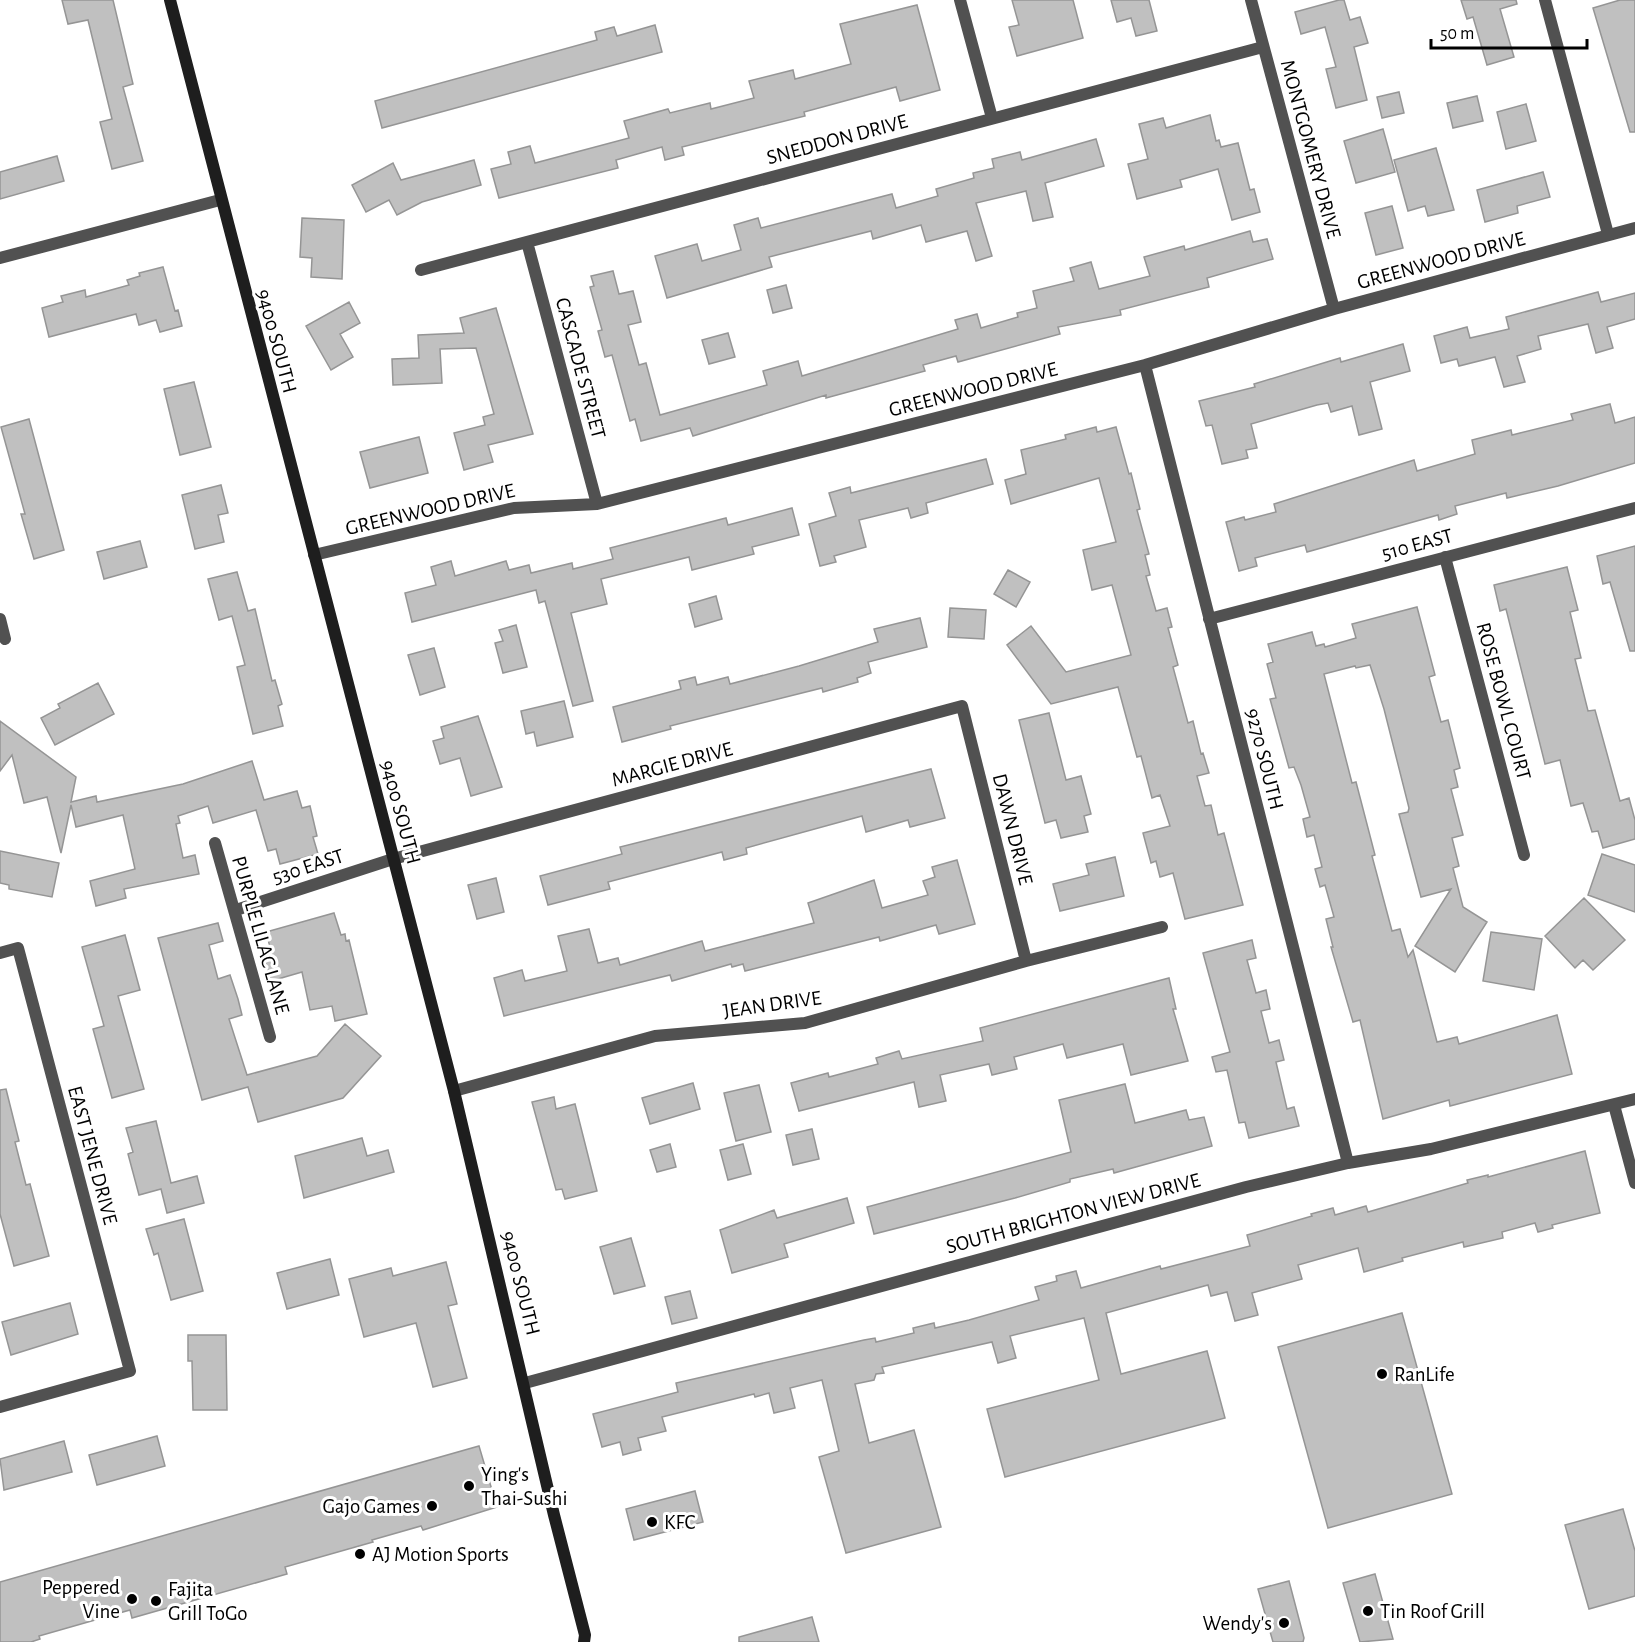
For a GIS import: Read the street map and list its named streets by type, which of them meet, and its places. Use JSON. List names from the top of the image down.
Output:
{
  "streets": {
    "street": [
      "SNEDDON DRIVE",
      "MONTGOMERY DRIVE",
      "GREENWOOD DRIVE",
      "9400 SOUTH",
      "CASCADE STREET",
      "510 EAST",
      "ROSE BOWL COURT",
      "9270 SOUTH",
      "MARGIE DRIVE",
      "DAWN DRIVE",
      "530 EAST",
      "PURPLE LILAC LANE",
      "JEAN DRIVE",
      "EAST JENE DRIVE",
      "SOUTH BRIGHTON VIEW DRIVE"
    ]
  },
  "crossings": [
    ["SNEDDON DRIVE", "MONTGOMERY DRIVE"],
    ["SNEDDON DRIVE", "CASCADE STREET"],
    ["MONTGOMERY DRIVE", "GREENWOOD DRIVE"],
    ["GREENWOOD DRIVE", "9400 SOUTH"],
    ["GREENWOOD DRIVE", "CASCADE STREET"],
    ["GREENWOOD DRIVE", "9270 SOUTH"],
    ["9400 SOUTH", "MARGIE DRIVE"],
    ["9400 SOUTH", "530 EAST"],
    ["9400 SOUTH", "JEAN DRIVE"],
    ["9400 SOUTH", "SOUTH BRIGHTON VIEW DRIVE"],
    ["510 EAST", "ROSE BOWL COURT"],
    ["510 EAST", "9270 SOUTH"],
    ["9270 SOUTH", "SOUTH BRIGHTON VIEW DRIVE"],
    ["MARGIE DRIVE", "DAWN DRIVE"],
    ["MARGIE DRIVE", "530 EAST"],
    ["DAWN DRIVE", "JEAN DRIVE"],
    ["530 EAST", "PURPLE LILAC LANE"]
  ],
  "places": [
    "RanLife",
    "Ying's Thai-Sushi",
    "Gajo Games",
    "KFC",
    "AJ Motion Sports",
    "Peppered Vine",
    "Fajita Grill ToGo",
    "Tin Roof Grill",
    "Wendy's"
  ],
  "scale_bar": "50 m"
}
